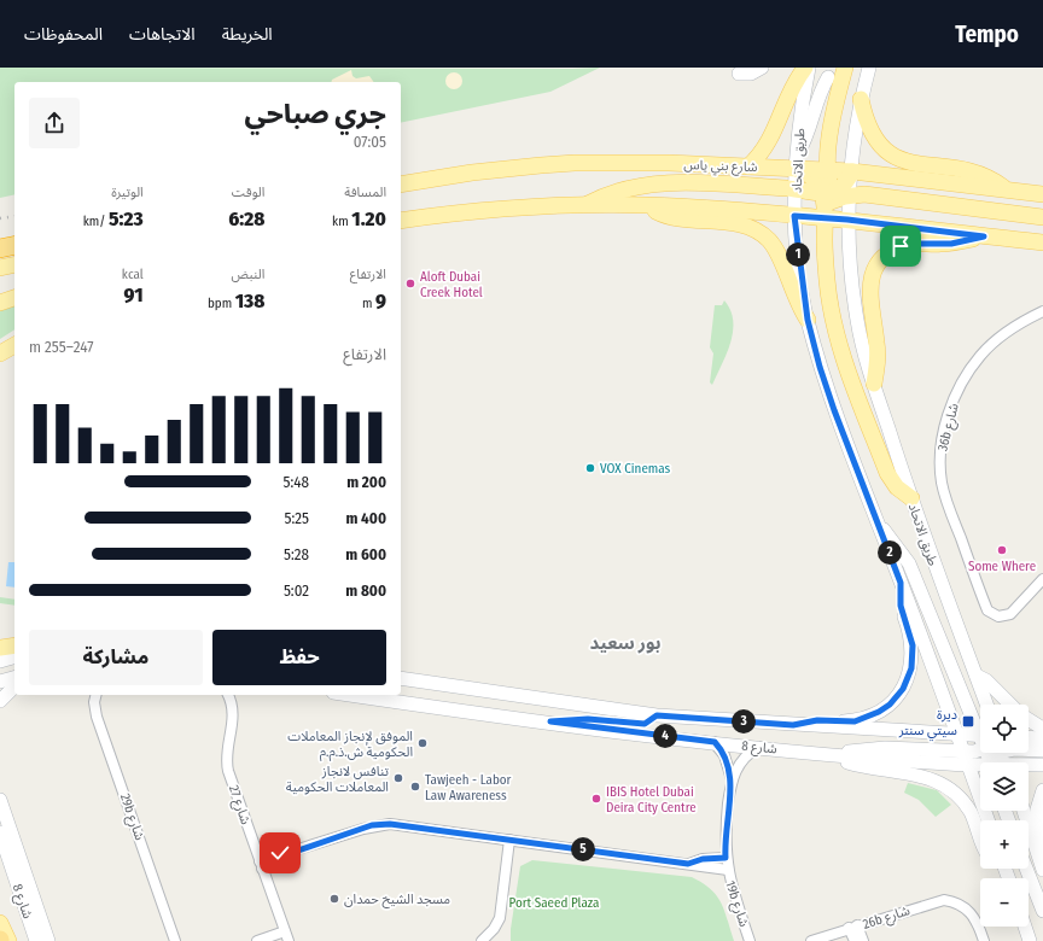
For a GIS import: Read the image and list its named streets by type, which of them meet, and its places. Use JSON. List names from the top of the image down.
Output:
{
  "streets": {
    "main road": ["طريق الاتحاد", "شارع بني ياس", "شارع 8"],
    "street": [
      "36b شارع",
      "شارع 27",
      "29b شارع",
      "19b شارع",
      "26b شارع"
    ]
  },
  "crossings": [
    ["طريق الاتحاد", "شارع بني ياس"],
    ["طريق الاتحاد", "شارع 8"],
    ["شارع 8", "19b شارع"]
  ],
  "districts": ["بور سعيد"],
  "parks": ["Port Saeed Plaza"],
  "places": {
    "other": [
      "Aloft Dubai Creek Hotel",
      "VOX Cinemas",
      "Some Where",
      "الموفق لإنجاز المعاملات الحكومية ش.ذ.م.م",
      "تنافس لانجاز المعاملات الحكومية",
      "Tawjeeh - Labor Law Awareness",
      "IBIS Hotel Dubai Deira City Centre",
      "مسجد الشيخ حمدان"
    ],
    "transit": ["ديرة سيتي سنتر"]
  },
  "page": {
    "header": "Tempo",
    "nav": ["الخريطة", "الاتجاهات", "المحفوظات"],
    "heading": ["جري صباحي", "07:05"],
    "stats": [
      ["المسافة", "1.20 km"],
      ["الوقت", "6:28"],
      ["الوتيرة", "5:23 /km"],
      ["الارتفاع", "9 m"],
      ["النبض", "138 bpm"],
      ["kcal", "91"]
    ],
    "pins": [
      "1",
      "2",
      "3",
      "4",
      "5"
    ],
    "chart": ["الارتفاع", "247–255 m"],
    "list": [
      {
        "name": "200 m",
        "note": "5:48"
      },
      {
        "name": "400 m",
        "note": "5:25"
      },
      {
        "name": "600 m",
        "note": "5:28"
      },
      {
        "name": "800 m",
        "note": "5:02"
      }
    ],
    "buttons": ["حفظ", "مشاركة"],
    "map_buttons": ["+", "−"]
  }
}
